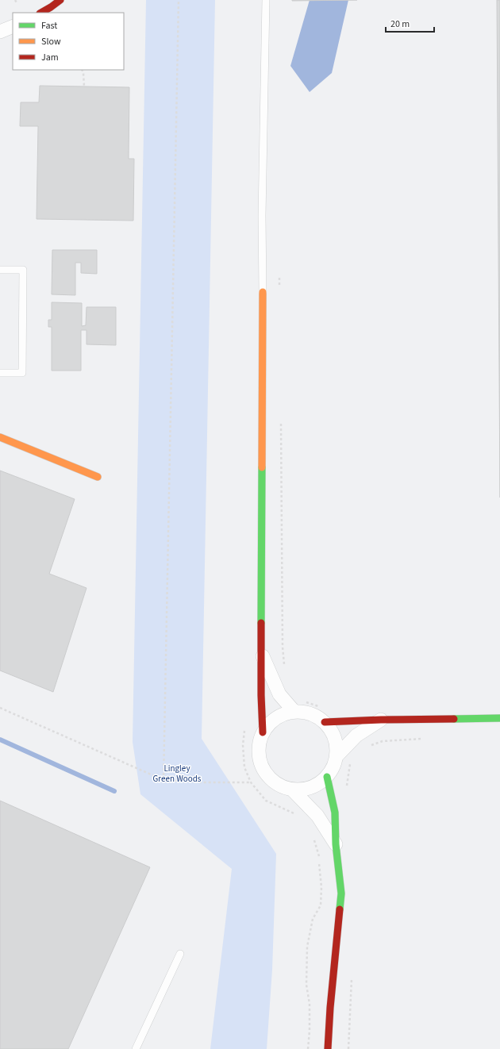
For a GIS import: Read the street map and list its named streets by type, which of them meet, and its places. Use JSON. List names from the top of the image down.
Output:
{
  "parks": ["Lingley Green Woods"],
  "legend": ["Fast", "Slow", "Jam"],
  "scale_bar": "20 m"
}
